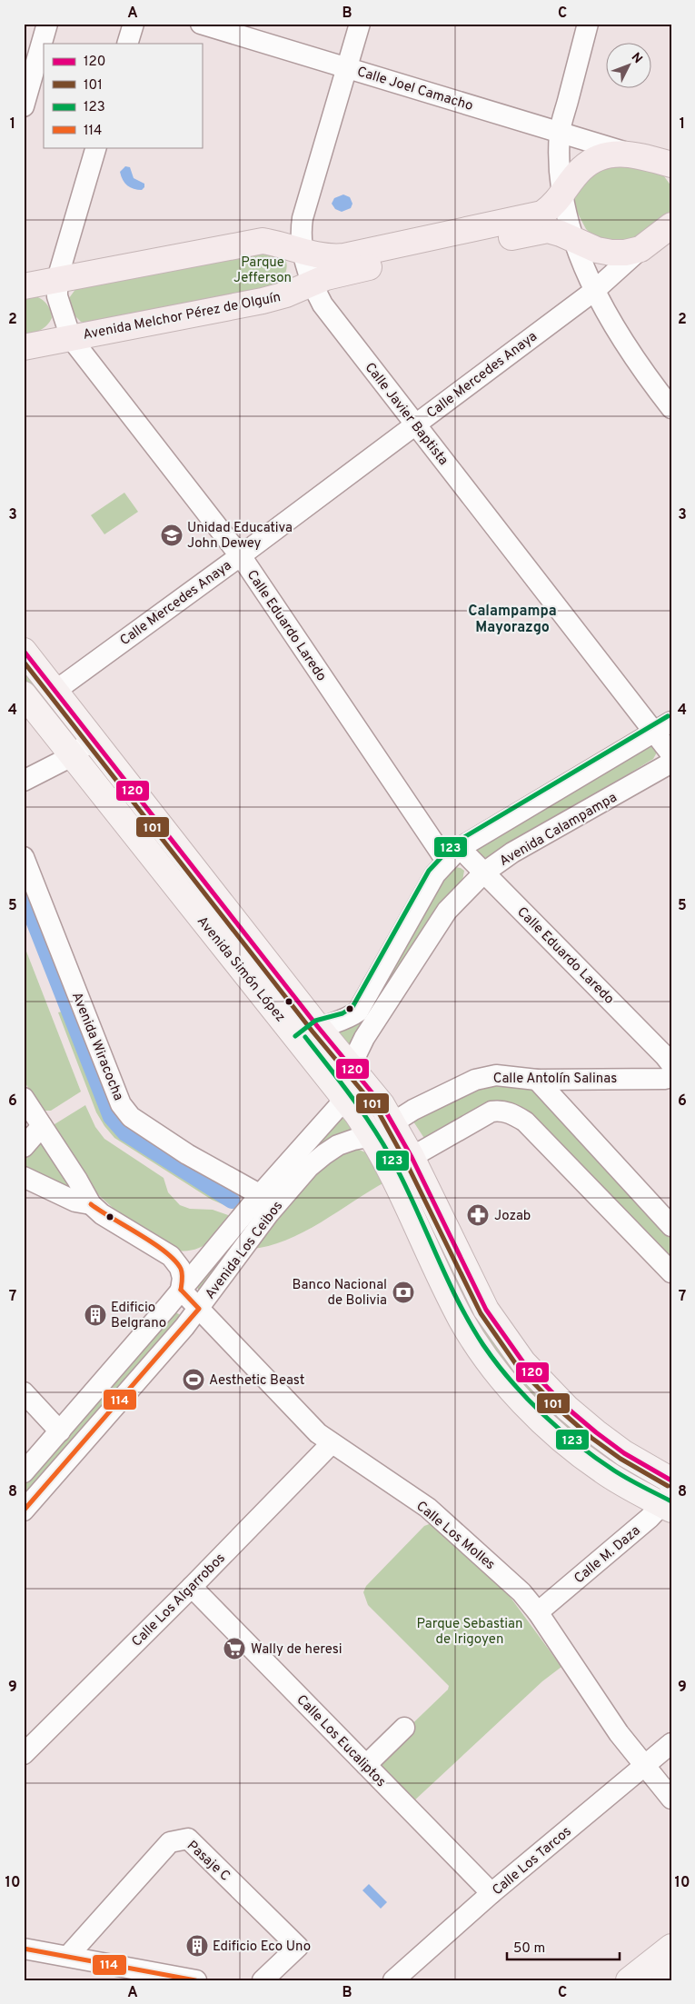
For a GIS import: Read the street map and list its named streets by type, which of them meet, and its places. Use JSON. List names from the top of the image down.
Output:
{
  "streets": {
    "highway": ["Avenida Melchor Pérez de Olguín"],
    "main road": ["Avenida Simón López"],
    "street": [
      "Calle Joel Camacho",
      "Calle Mercedes Anaya",
      "Calle Javier Baptista",
      "Calle Eduardo Laredo",
      "Avenida Calampampa",
      "Avenida Wiracocha",
      "Calle Antolín Salinas",
      "Avenida Los Ceibos",
      "Calle Los Molles",
      "Calle M. Daza",
      "Calle Los Algarrobos",
      "Calle Los Eucaliptos",
      "Pasaje C",
      "Calle Los Tarcos"
    ]
  },
  "crossings": [
    ["Calle Joel Camacho", "Calle Javier Baptista"],
    ["Avenida Melchor Pérez de Olguín", "Calle Mercedes Anaya"],
    ["Avenida Melchor Pérez de Olguín", "Calle Javier Baptista"],
    ["Avenida Melchor Pérez de Olguín", "Calle Eduardo Laredo"],
    ["Calle Mercedes Anaya", "Calle Javier Baptista"],
    ["Calle Mercedes Anaya", "Calle Eduardo Laredo"],
    ["Calle Mercedes Anaya", "Avenida Simón López"],
    ["Calle Javier Baptista", "Avenida Calampampa"],
    ["Calle Eduardo Laredo", "Avenida Calampampa"],
    ["Avenida Calampampa", "Avenida Simón López"],
    ["Avenida Simón López", "Calle Antolín Salinas"],
    ["Avenida Simón López", "Avenida Los Ceibos"],
    ["Avenida Simón López", "Calle M. Daza"],
    ["Avenida Wiracocha", "Avenida Los Ceibos"],
    ["Calle Antolín Salinas", "Avenida Los Ceibos"],
    ["Avenida Los Ceibos", "Calle Los Molles"],
    ["Calle Los Molles", "Calle M. Daza"],
    ["Calle Los Molles", "Calle Los Algarrobos"],
    ["Calle Los Molles", "Calle Los Tarcos"],
    ["Calle Los Algarrobos", "Calle Los Eucaliptos"],
    ["Calle Los Eucaliptos", "Calle Los Tarcos"]
  ],
  "districts": ["Calampampa Mayorazgo"],
  "parks": ["Parque Jefferson", "Parque Sebastian de Irigoyen"],
  "places": {
    "school or university": ["Unidad Educativa John Dewey"],
    "pharmacy": ["Jozab"],
    "bank": ["Banco Nacional de Bolivia"],
    "building": ["Edificio Belgrano", "Edificio Eco Uno"],
    "sports": ["Aesthetic Beast"],
    "supermarket": ["Wally de heresi"]
  },
  "lines": [
    "transit line 120",
    "transit line 101",
    "transit line 123",
    "transit line 114"
  ],
  "legend": [
    "120",
    "101",
    "123",
    "114"
  ],
  "scale_bar": "50 m",
  "north": "top right",
  "grid": {
    "columns": ["A", "B", "C"],
    "rows": [
      "1",
      "2",
      "3",
      "4",
      "5",
      "6",
      "7",
      "8",
      "9",
      "10"
    ]
  }
}
